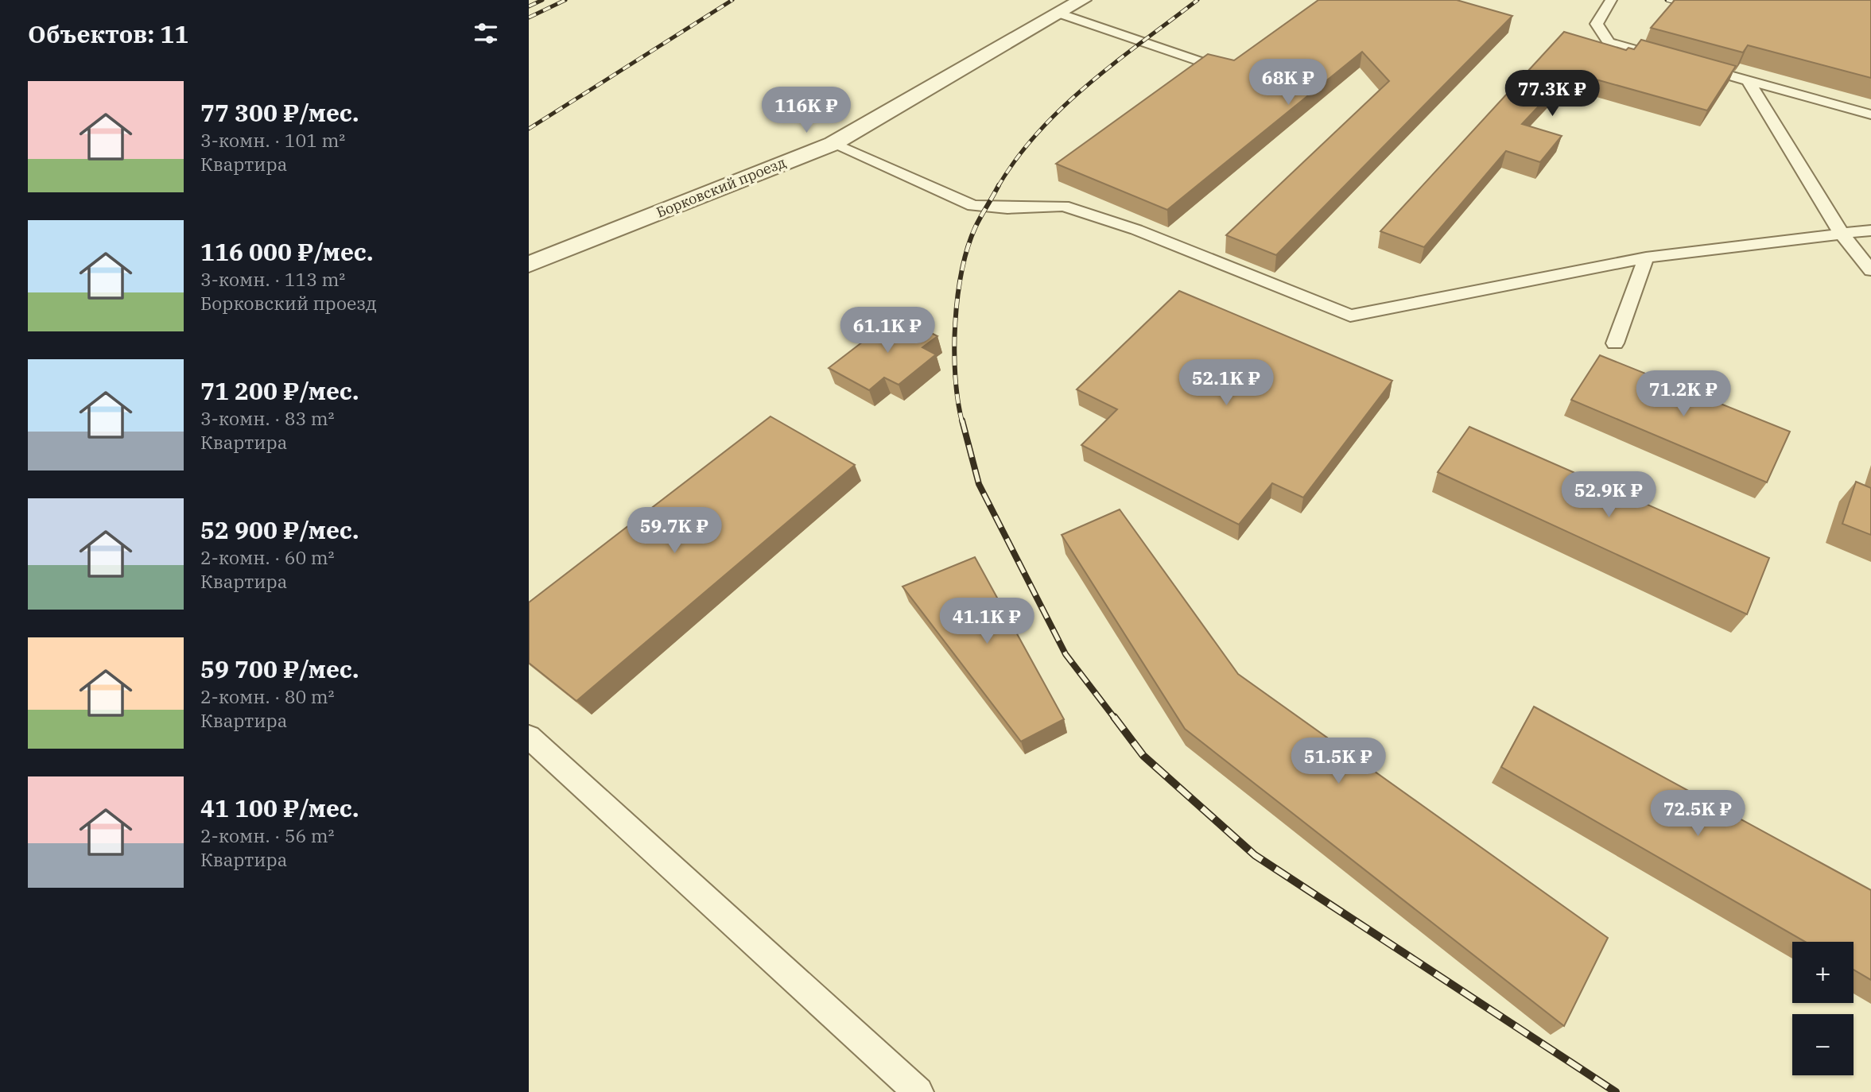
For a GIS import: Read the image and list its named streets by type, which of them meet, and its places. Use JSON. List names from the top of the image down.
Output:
{
  "streets": {
    "street": ["Борковский проезд"]
  },
  "page": {
    "heading": "Объектов: 11",
    "price": [
      "68K ₽",
      "77.3K ₽",
      "116K ₽",
      "61.1K ₽",
      "52.1K ₽",
      "71.2K ₽",
      "52.9K ₽",
      "59.7K ₽",
      "41.1K ₽",
      "51.5K ₽",
      "72.5K ₽"
    ],
    "list": [
      {
        "name": "77 300 ₽/мес.",
        "note": "3-комн. · 101 m² · Квартира"
      },
      {
        "name": "116 000 ₽/мес.",
        "note": "3-комн. · 113 m² · Борковский проезд"
      },
      {
        "name": "71 200 ₽/мес.",
        "note": "3-комн. · 83 m² · Квартира"
      },
      {
        "name": "52 900 ₽/мес.",
        "note": "2-комн. · 60 m² · Квартира"
      },
      {
        "name": "59 700 ₽/мес.",
        "note": "2-комн. · 80 m² · Квартира"
      },
      {
        "name": "41 100 ₽/мес.",
        "note": "2-комн. · 56 m² · Квартира"
      }
    ],
    "map_buttons": ["+", "−"]
  }
}
